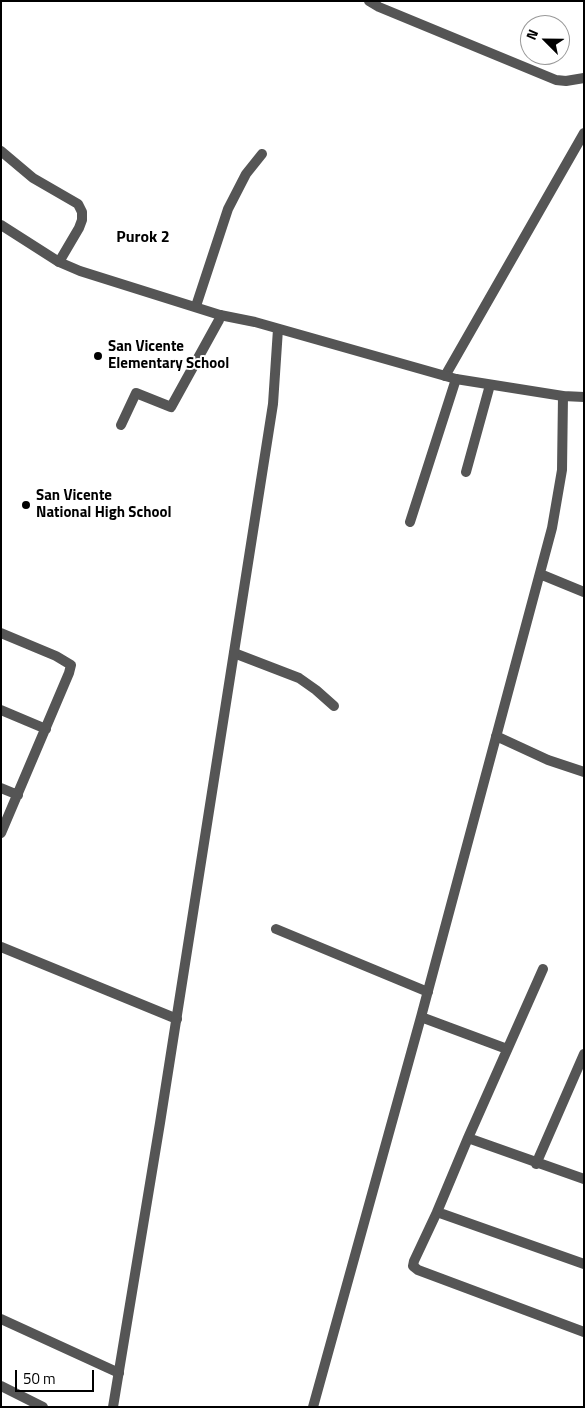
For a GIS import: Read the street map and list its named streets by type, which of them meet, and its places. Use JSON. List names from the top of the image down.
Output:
{
  "districts": ["Purok 2"],
  "places": ["San Vicente Elementary School", "San Vicente National High School"],
  "scale_bar": "50 m",
  "north": "top left"
}
